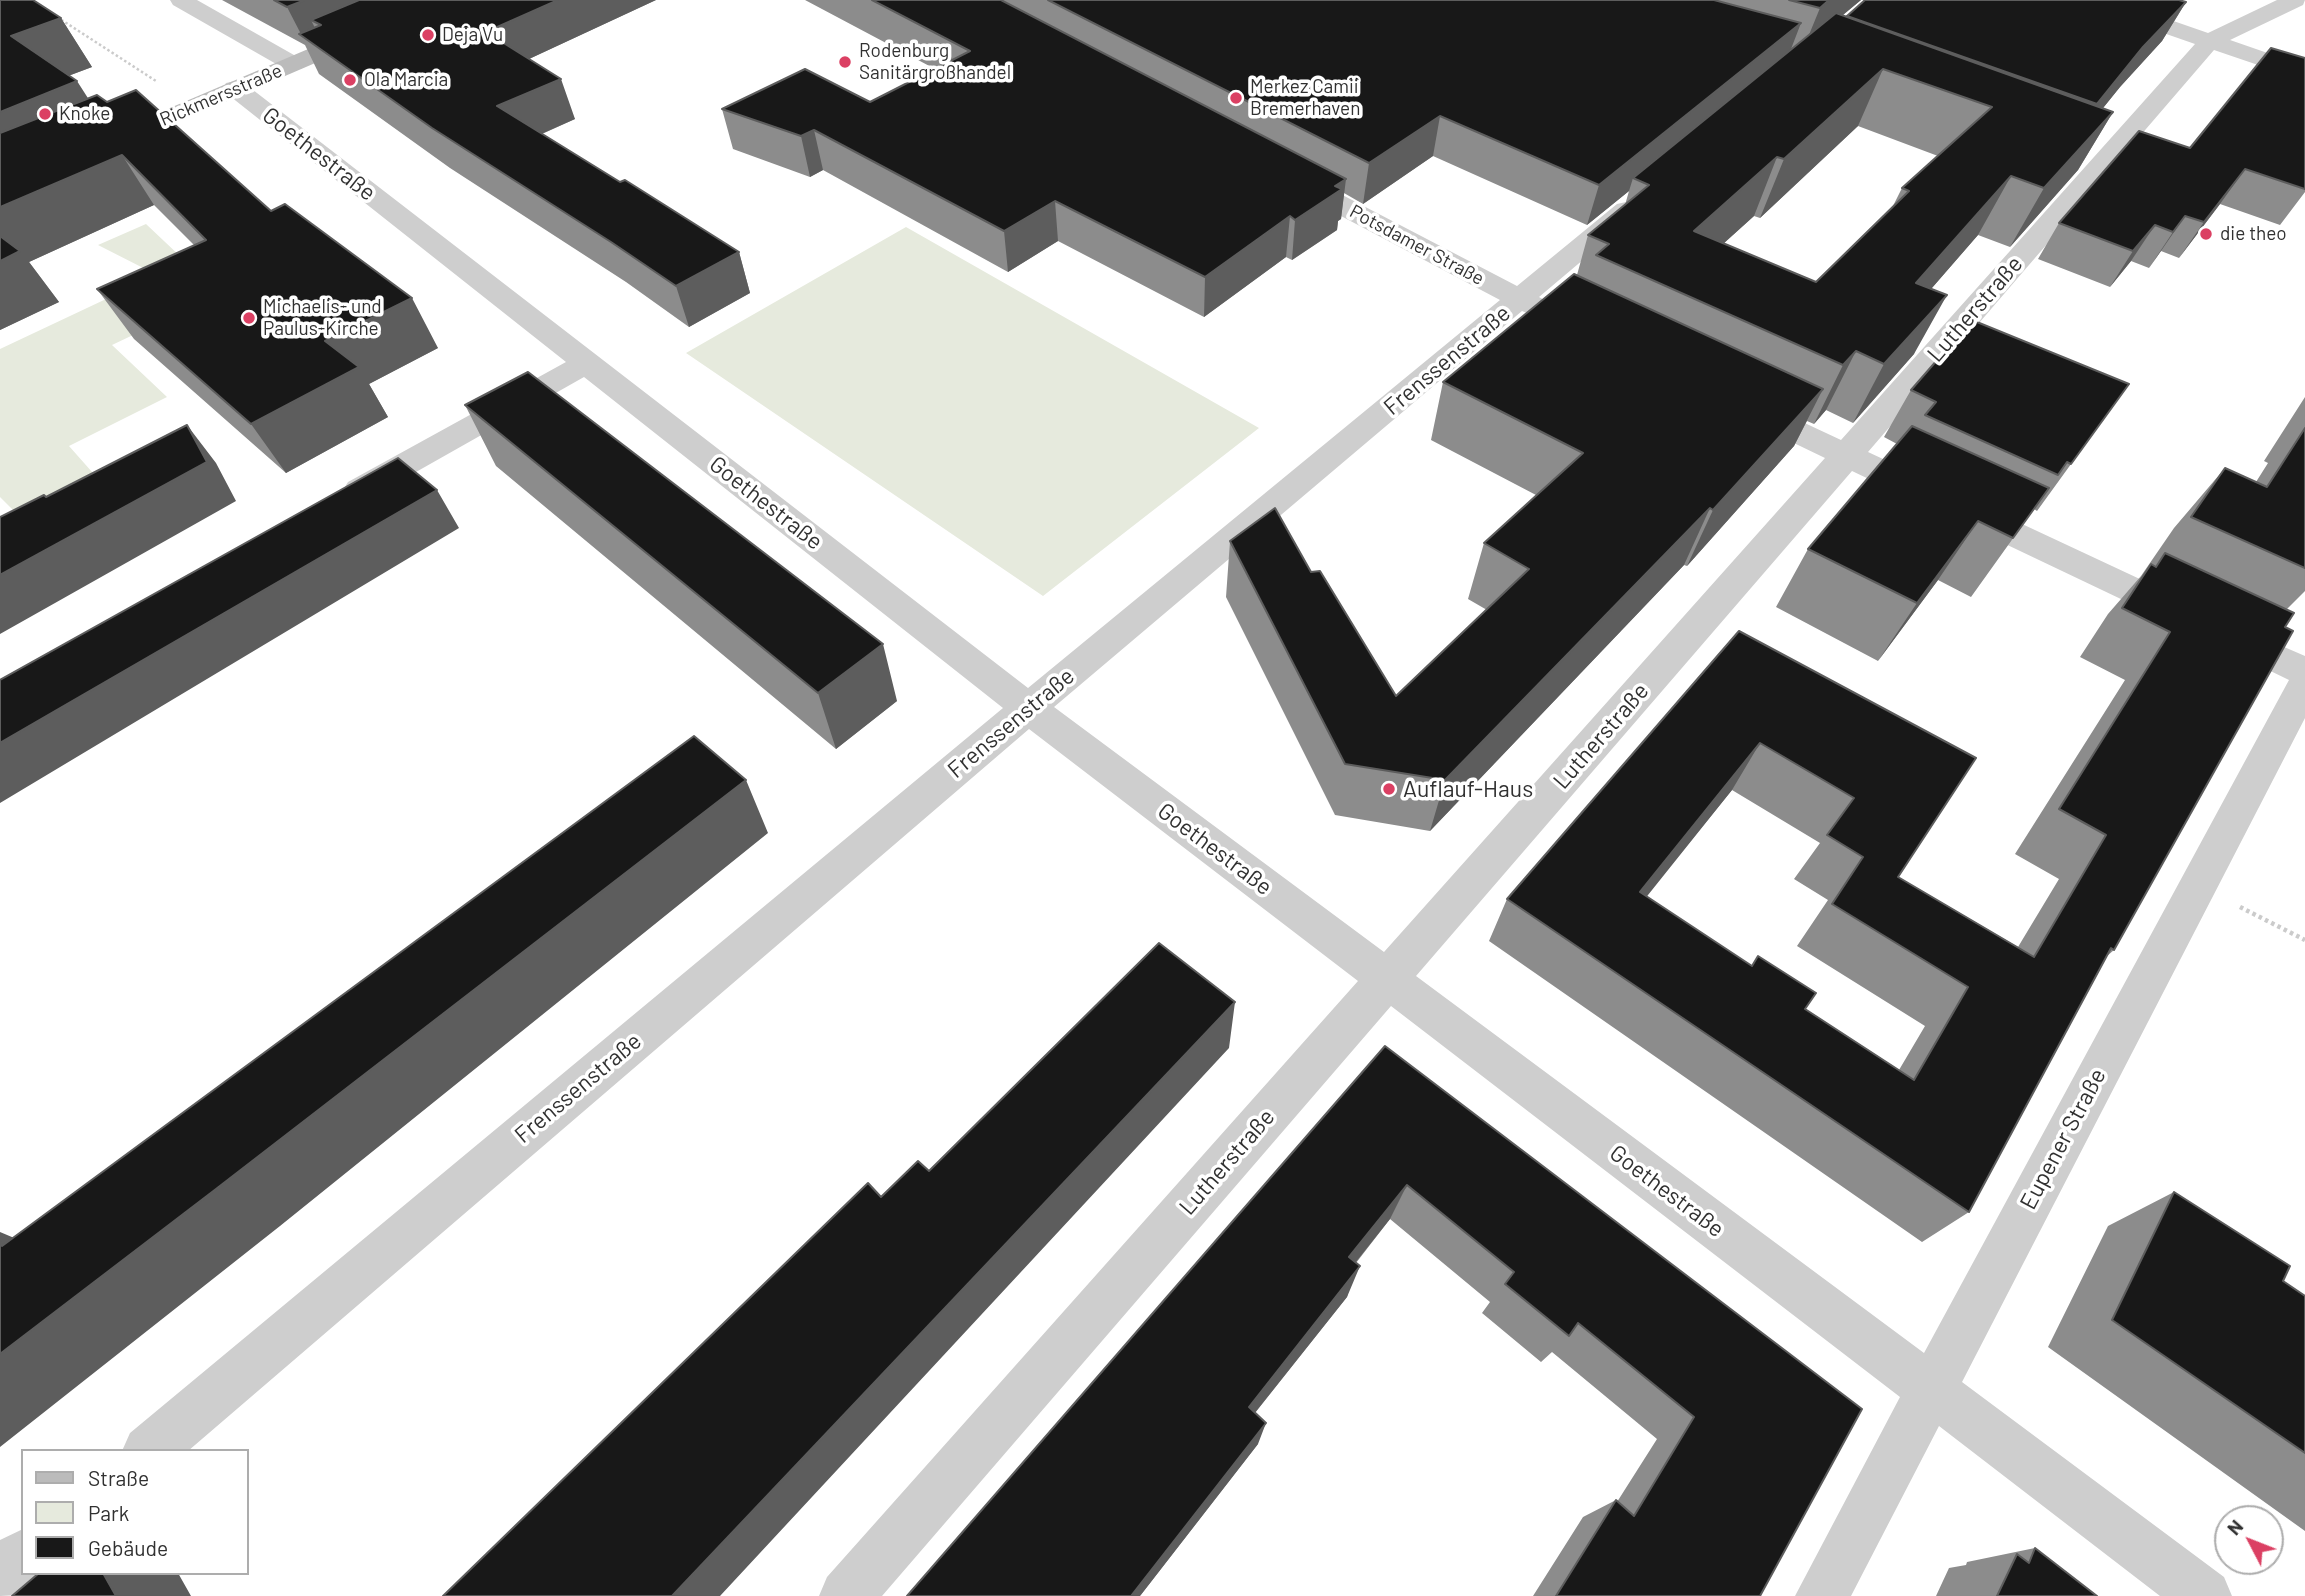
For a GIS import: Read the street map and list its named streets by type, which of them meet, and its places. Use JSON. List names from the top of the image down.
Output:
{
  "streets": {
    "main road": ["Rickmersstraße"],
    "street": [
      "Goethestraße",
      "Potsdamer Straße",
      "Lutherstraße",
      "Frenssenstraße",
      "Eupener Straße"
    ]
  },
  "crossings": [
    ["Rickmersstraße", "Goethestraße"],
    ["Goethestraße", "Lutherstraße"],
    ["Goethestraße", "Frenssenstraße"],
    ["Goethestraße", "Eupener Straße"],
    ["Potsdamer Straße", "Frenssenstraße"]
  ],
  "places": [
    "Deja Vu",
    "Rodenburg Sanitärgroßhandel",
    "Ola Marcia",
    "Merkez Camii Bremerhaven",
    "Knoke",
    "die theo",
    "Michaelis- und Paulus-Kirche",
    "Auflauf-Haus"
  ],
  "legend": ["Straße", "Park", "Gebäude"],
  "north": "top left"
}
